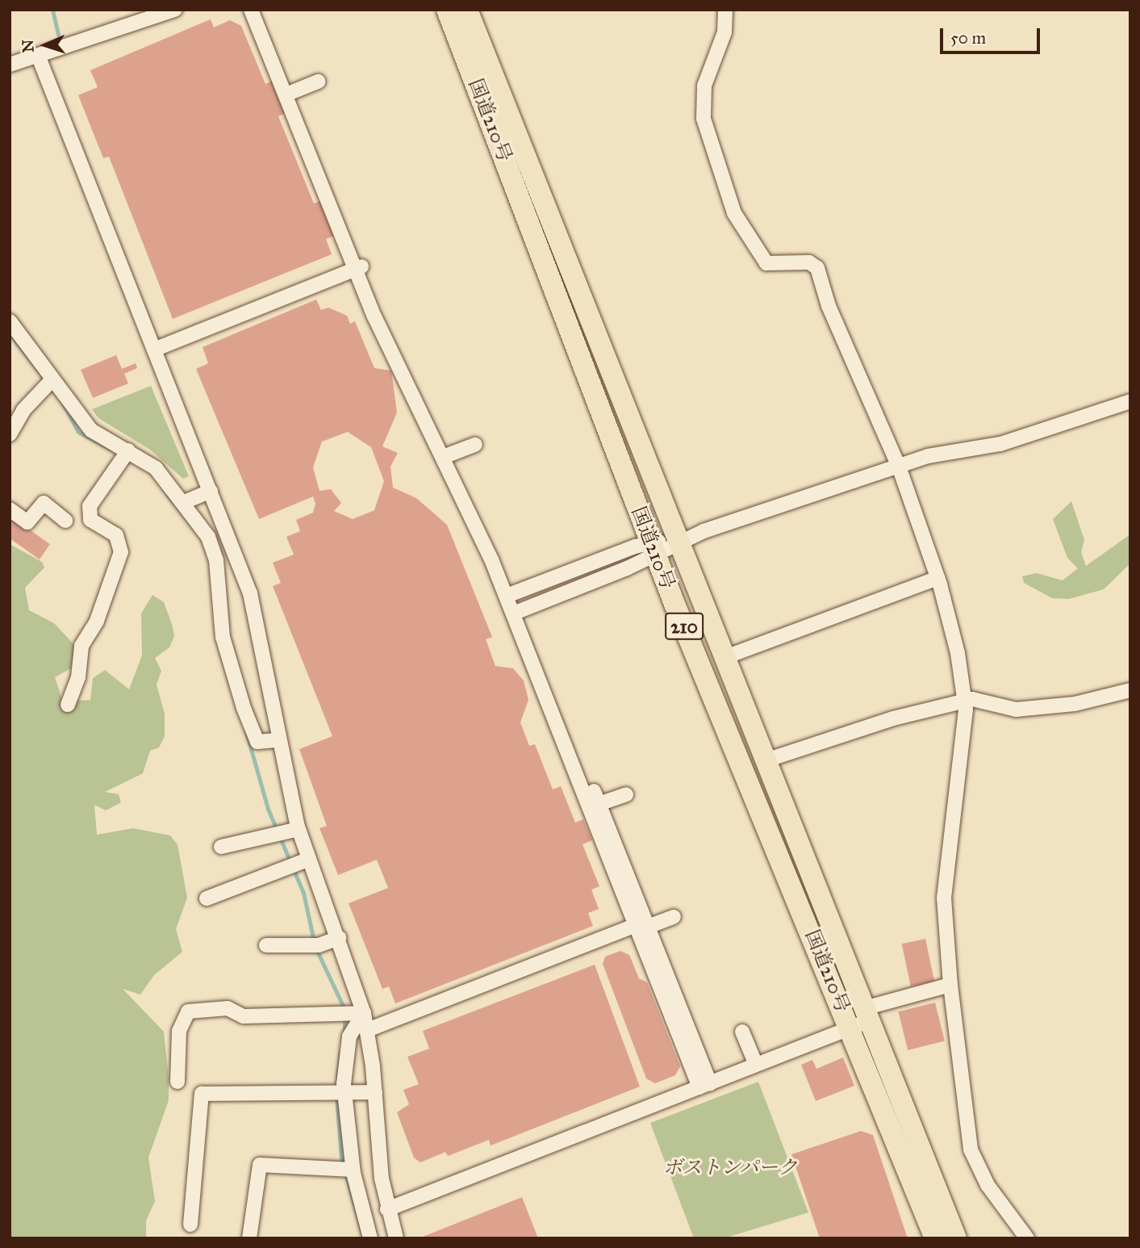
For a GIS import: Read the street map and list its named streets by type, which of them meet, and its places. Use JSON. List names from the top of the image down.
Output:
{
  "streets": {
    "highway": ["国道210号", "210"]
  },
  "parks": ["ボストンパーク"],
  "scale_bar": "50 m",
  "north": "left"
}
